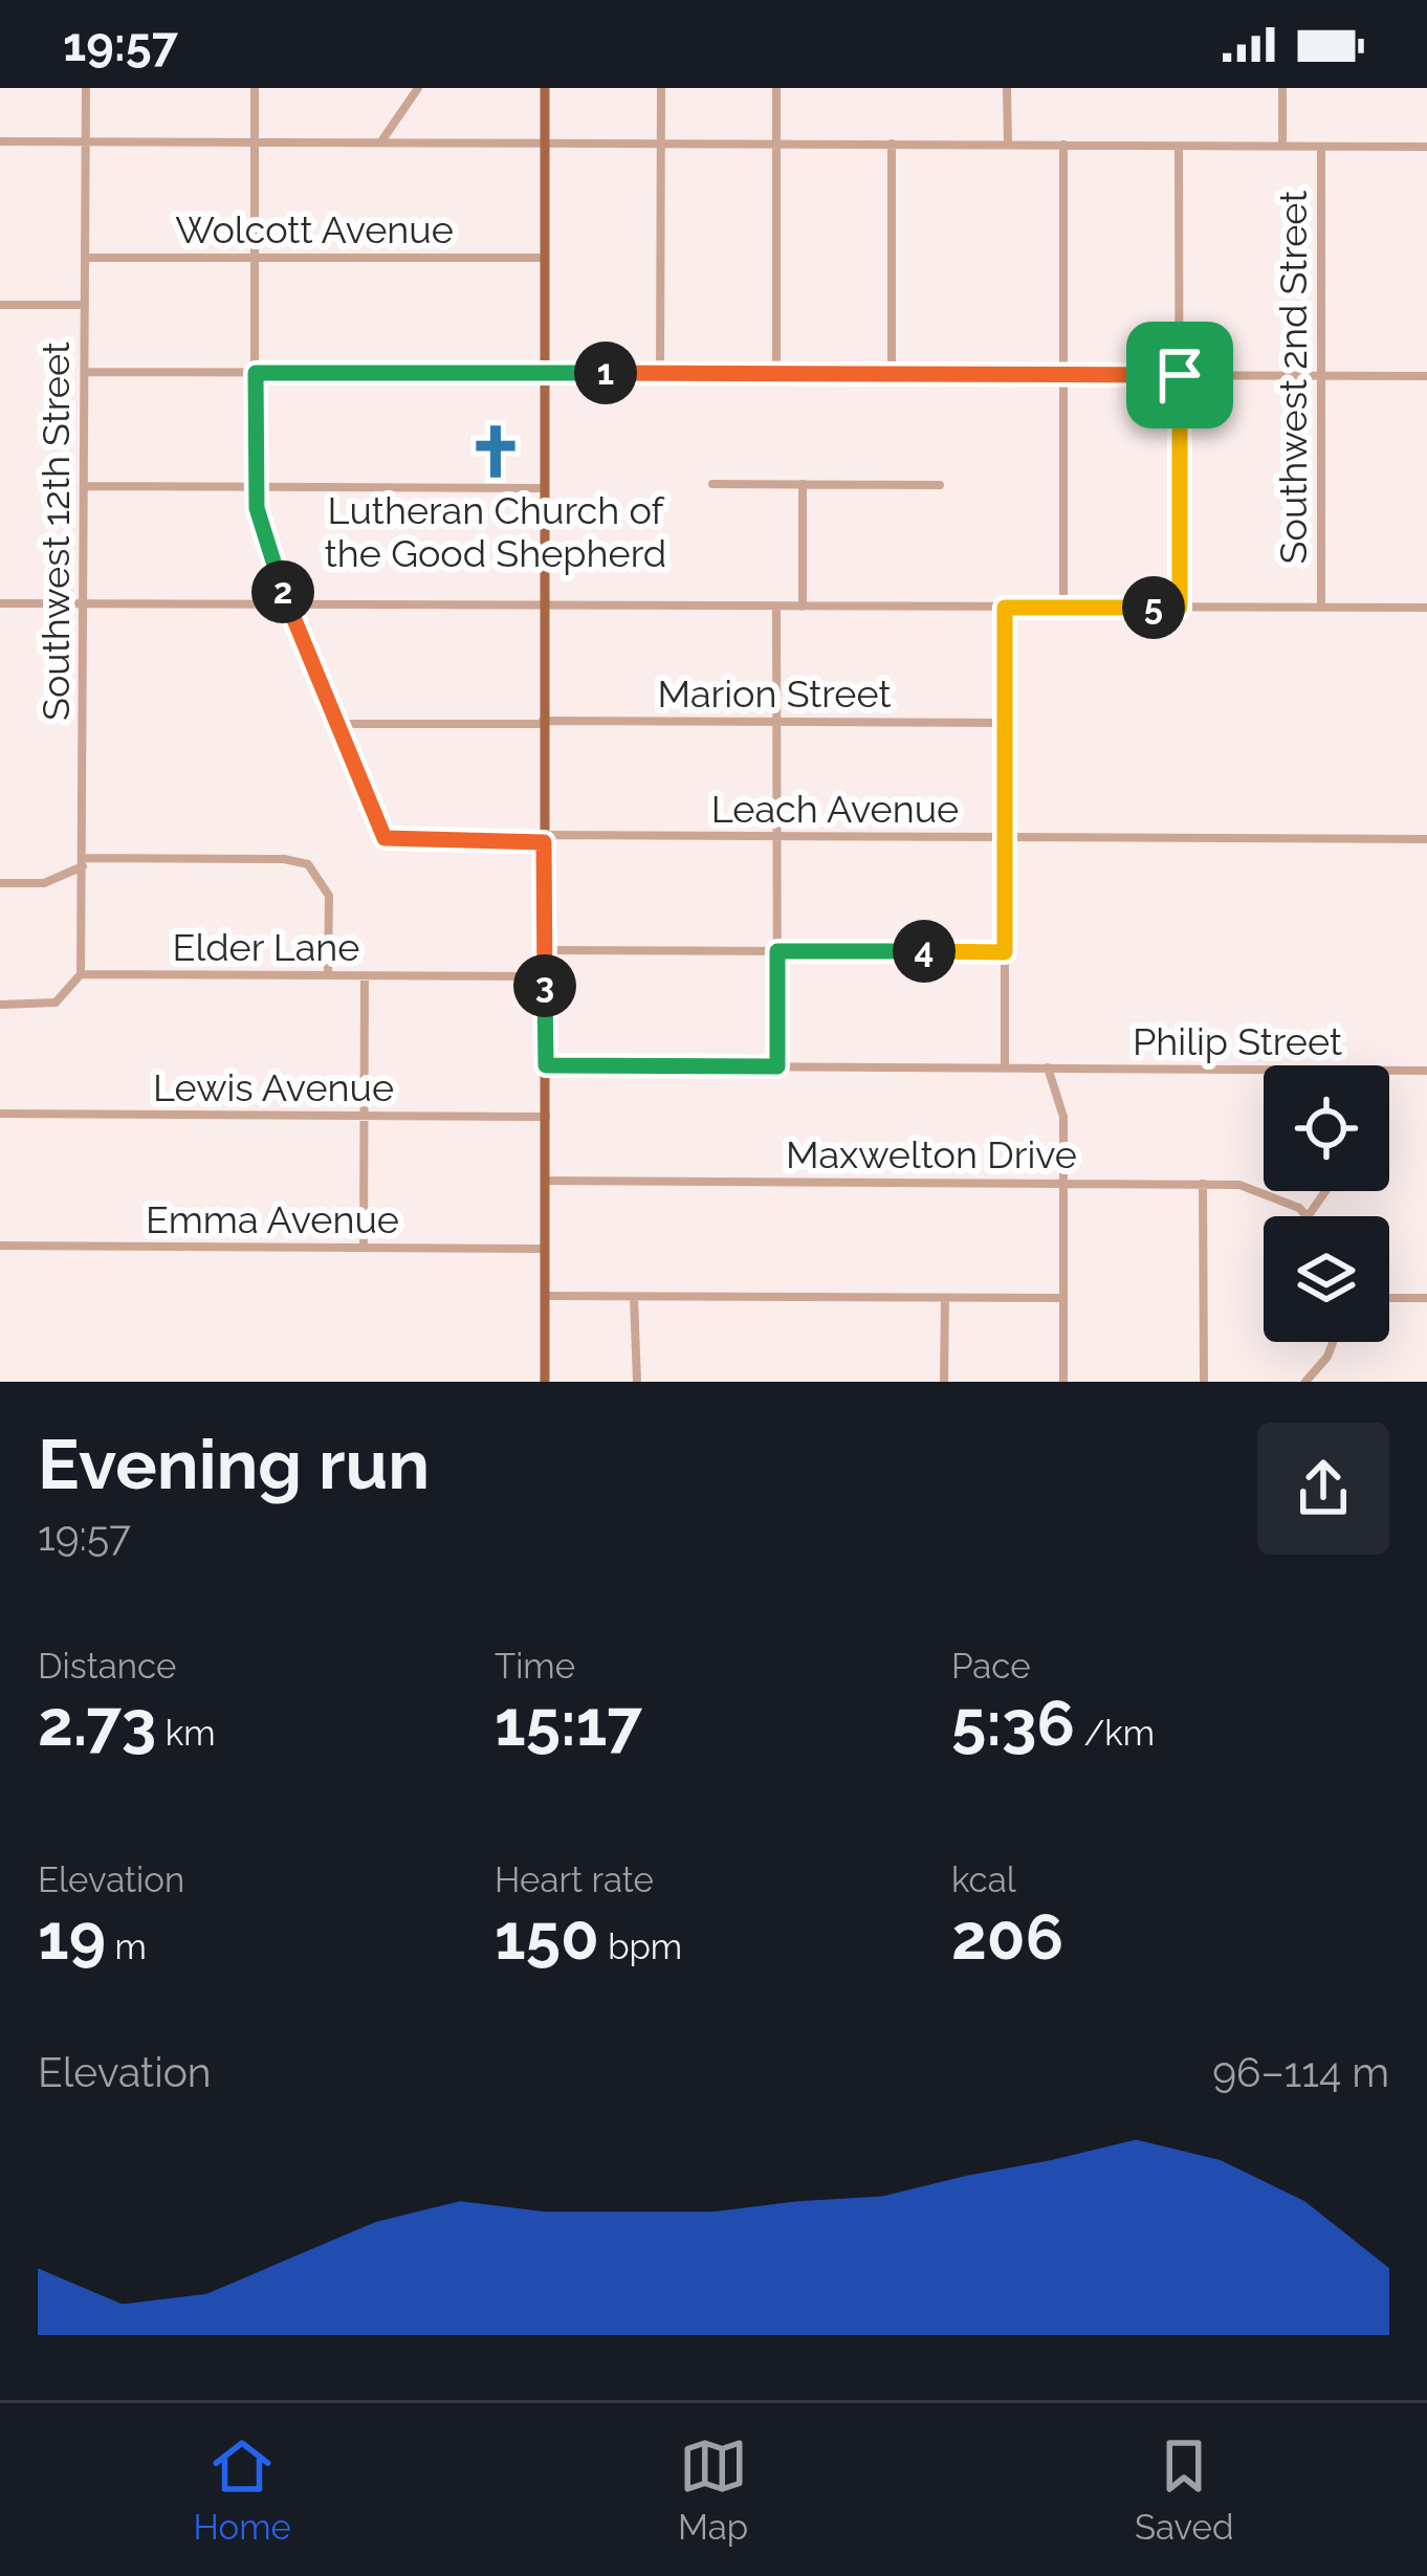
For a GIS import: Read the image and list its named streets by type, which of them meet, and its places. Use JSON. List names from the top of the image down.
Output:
{
  "streets": {
    "street": [
      "Wolcott Avenue",
      "Southwest 2nd Street",
      "Southwest 12th Street",
      "Marion Street",
      "Leach Avenue",
      "Elder Lane",
      "Philip Street",
      "Lewis Avenue",
      "Maxwelton Drive",
      "Emma Avenue"
    ]
  },
  "crossings": [
    ["Wolcott Avenue", "Southwest 12th Street"],
    ["Southwest 12th Street", "Elder Lane"],
    ["Marion Street", "Leach Avenue"]
  ],
  "places": {
    "church": ["Lutheran Church of the Good Shepherd"]
  },
  "page": {
    "status": "19:57",
    "pins": [
      "1",
      "2",
      "5",
      "4",
      "3"
    ],
    "heading": ["Evening run", "19:57"],
    "stats": [
      ["Distance", "2.73 km"],
      ["Time", "15:17"],
      ["Pace", "5:36 /km"],
      ["Elevation", "19 m"],
      ["Heart rate", "150 bpm"],
      ["kcal", "206"]
    ],
    "chart": ["Elevation", "96–114 m"],
    "tabs": ["Home", "Map", "Saved"]
  }
}
